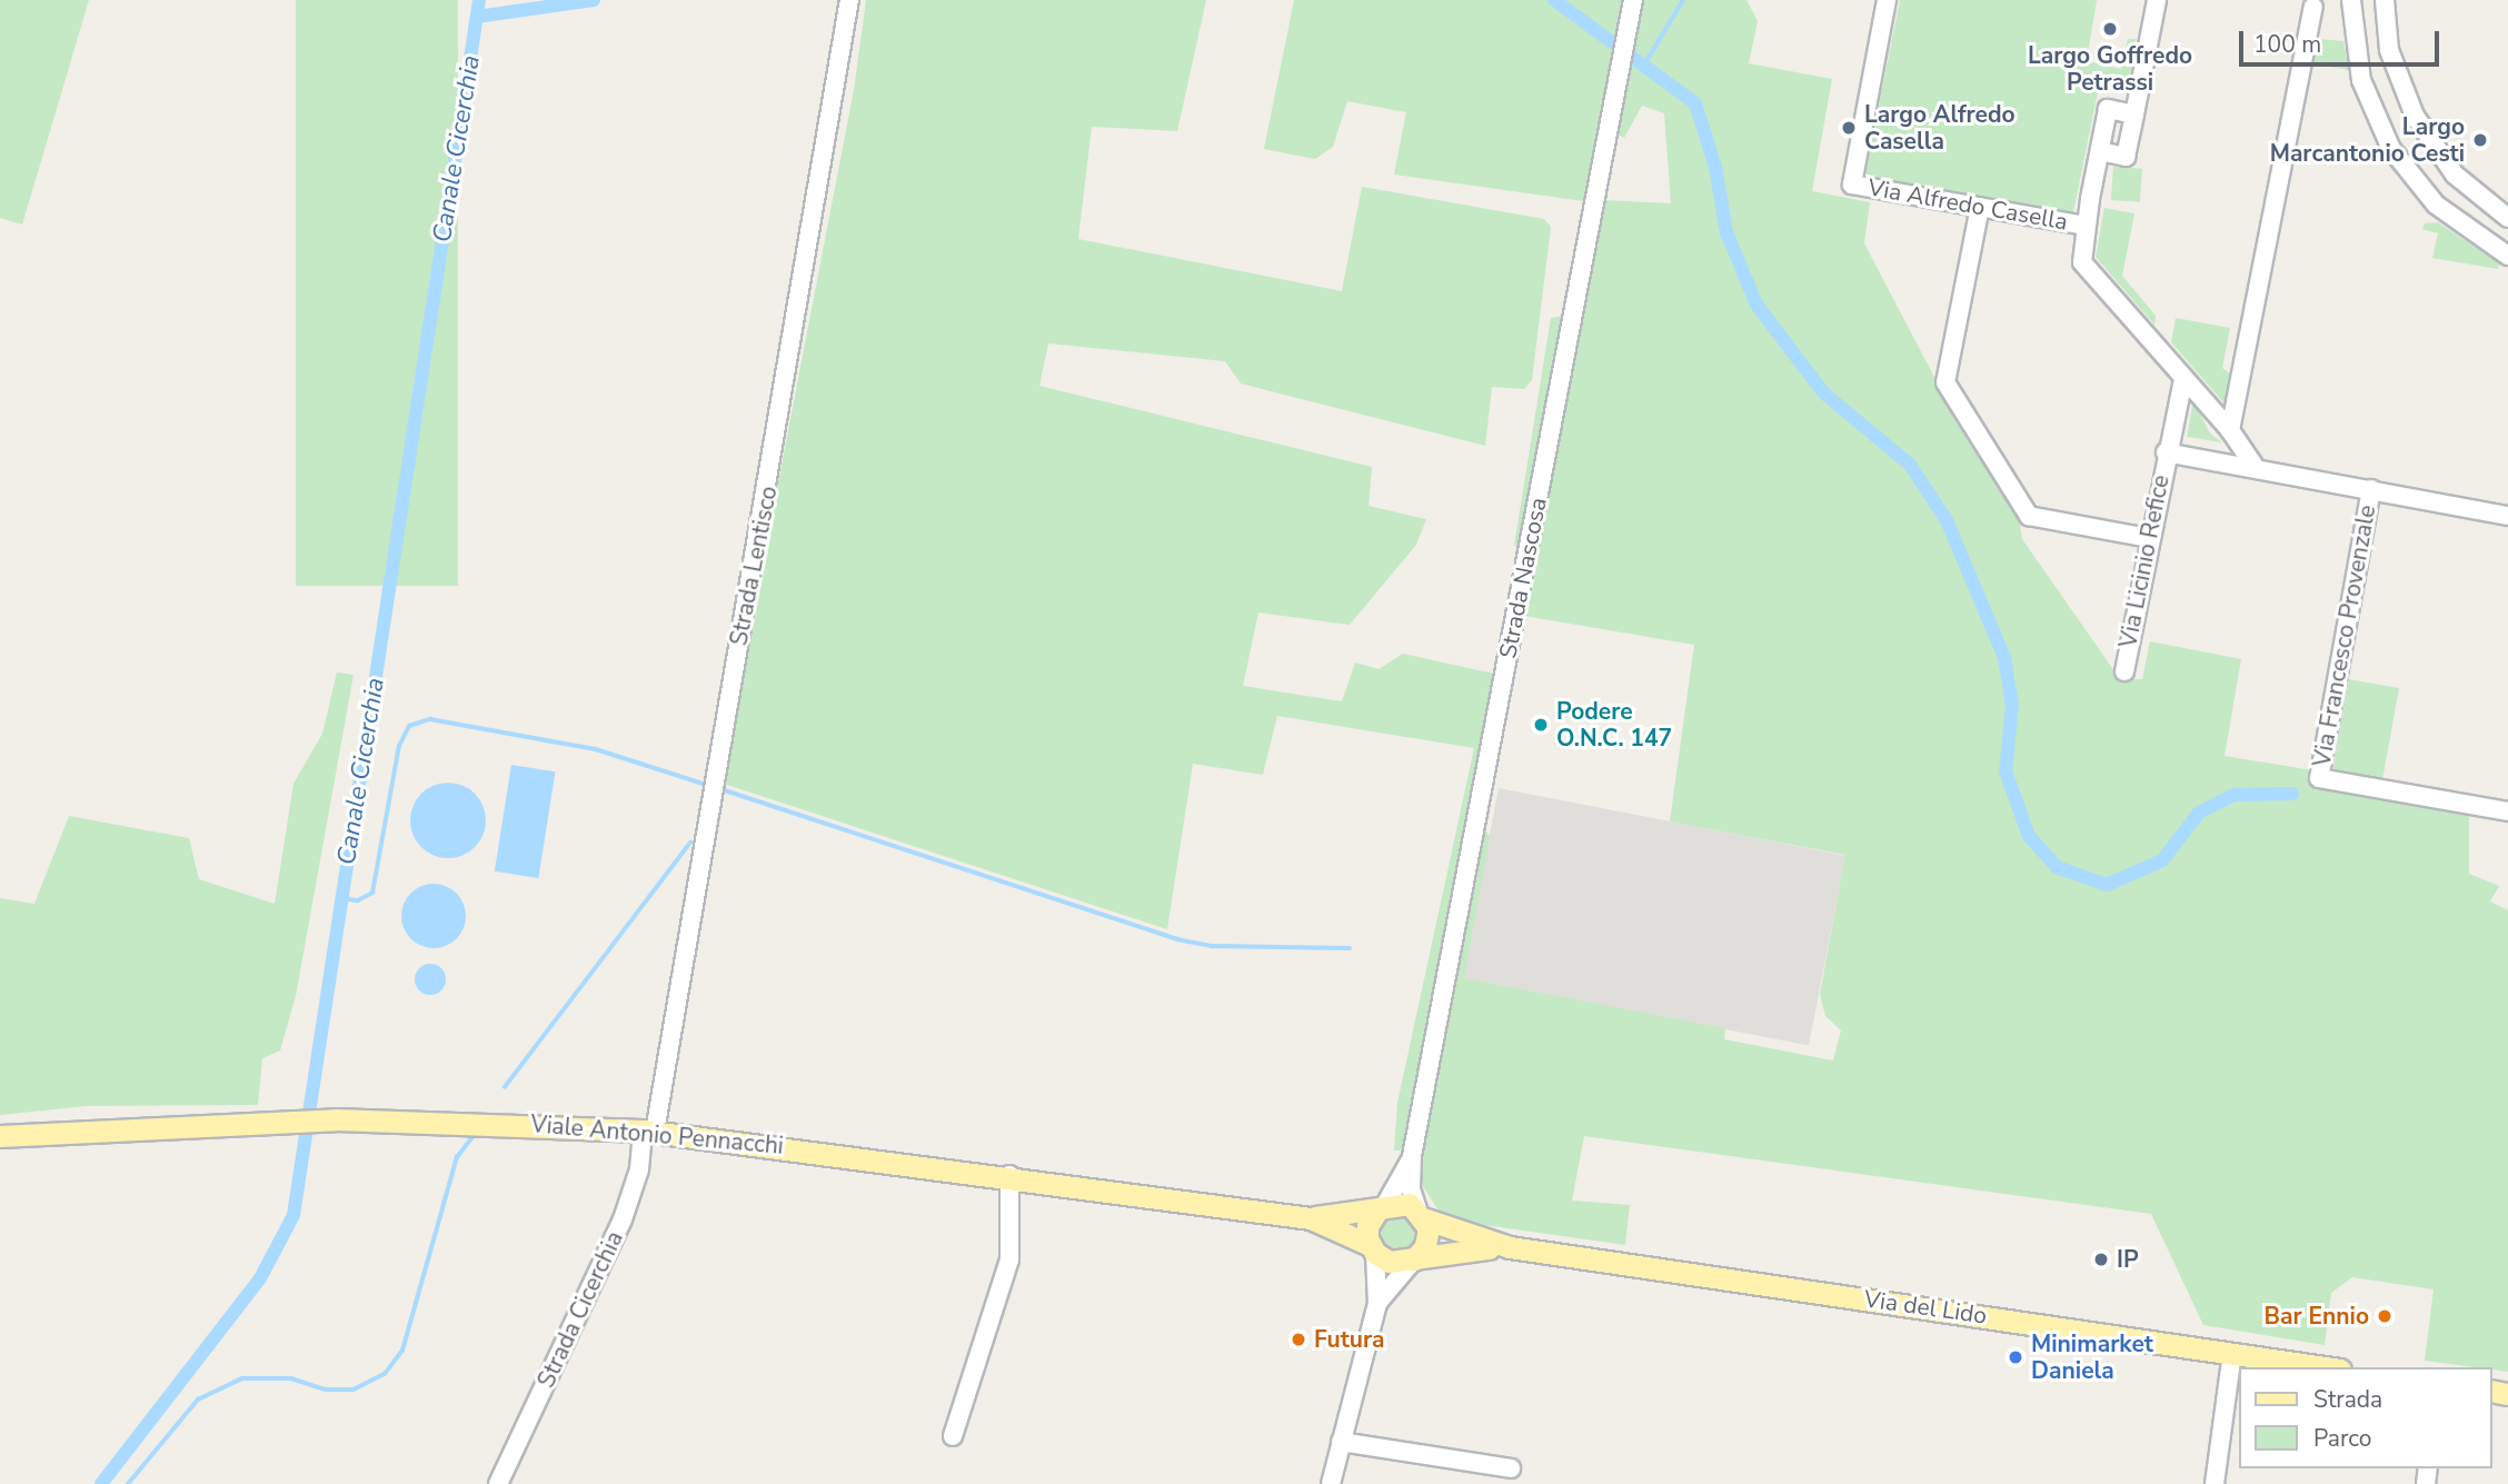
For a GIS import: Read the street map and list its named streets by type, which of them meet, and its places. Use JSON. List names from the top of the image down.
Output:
{
  "streets": {
    "main road": ["Viale Antonio Pennacchi", "Via del Lido"],
    "street": [
      "Via Alfredo Casella",
      "Via Licinio Refice",
      "Strada Lentisco",
      "Strada Nascosa",
      "Via Francesco Provenzale",
      "Strada Cicerchia"
    ]
  },
  "crossings": [
    ["Via Licinio Refice", "Via Francesco Provenzale"],
    ["Strada Lentisco", "Viale Antonio Pennacchi"],
    ["Strada Lentisco", "Strada Cicerchia"],
    ["Strada Nascosa", "Viale Antonio Pennacchi"],
    ["Strada Nascosa", "Via del Lido"],
    ["Viale Antonio Pennacchi", "Via del Lido"],
    ["Viale Antonio Pennacchi", "Strada Cicerchia"]
  ],
  "water": ["Canale Cicerchia"],
  "places": [
    "Largo Goffredo Petrassi",
    "Largo Alfredo Casella",
    "Largo Marcantonio Cesti",
    "Podere O.N.C. 147",
    "IP",
    "Bar Ennio",
    "Futura",
    "Minimarket Daniela"
  ],
  "legend": ["Strada", "Parco"],
  "scale_bar": "100 m"
}
